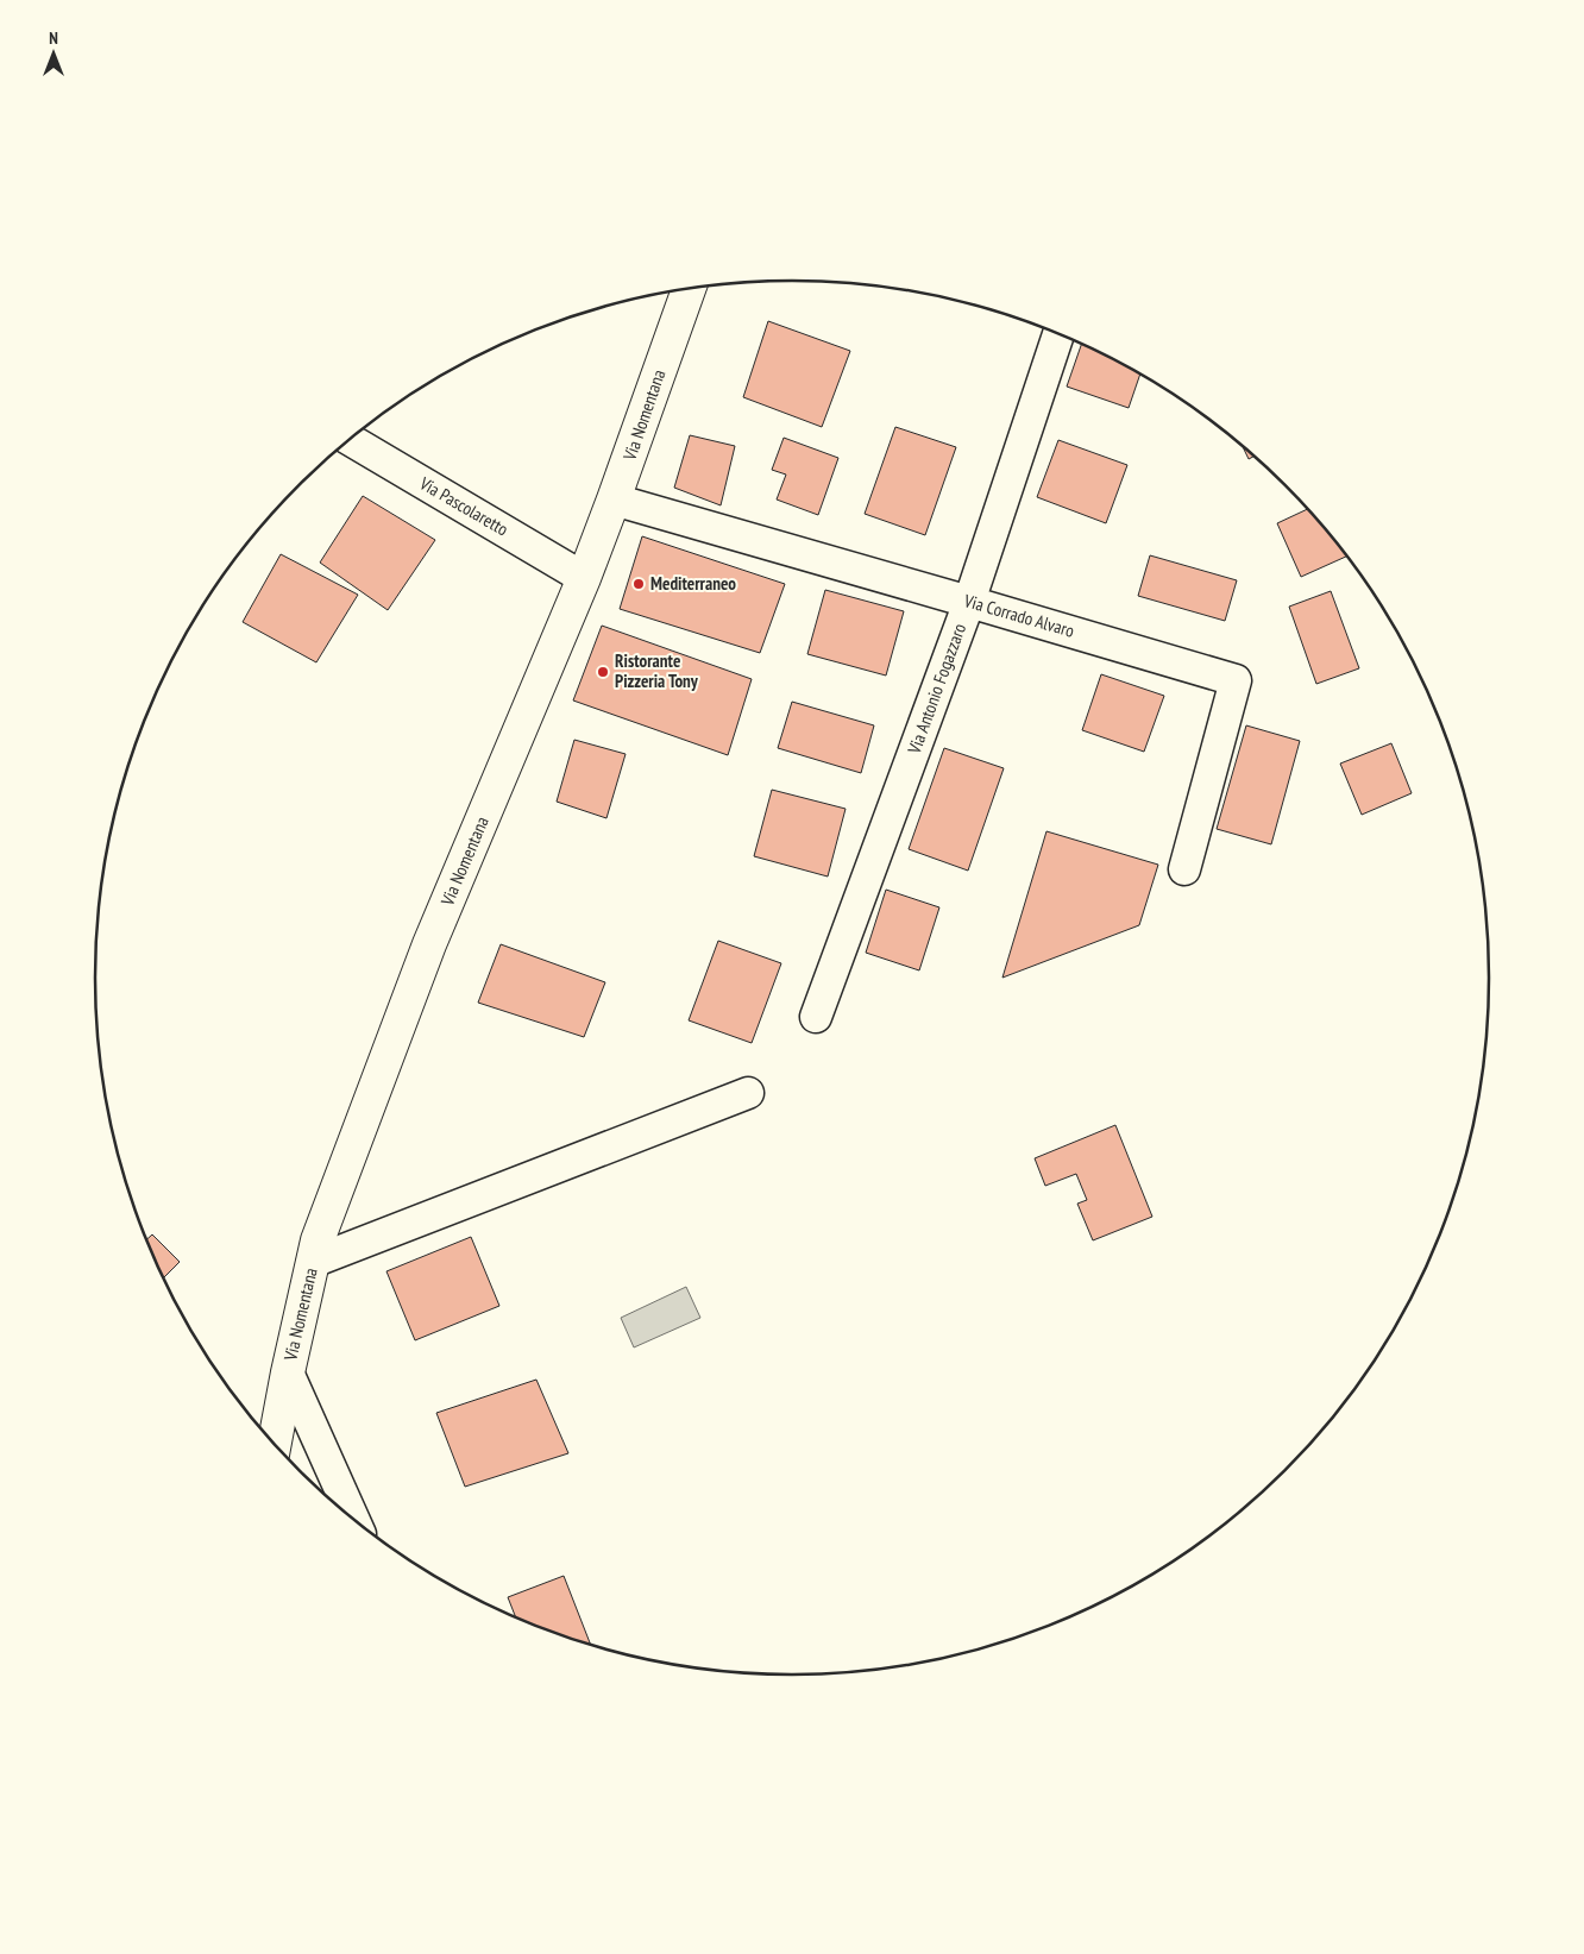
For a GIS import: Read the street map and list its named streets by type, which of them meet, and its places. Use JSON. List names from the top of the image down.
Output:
{
  "streets": {
    "main road": ["Via Nomentana"],
    "street": ["Via Pascolaretto", "Via Corrado Alvaro", "Via Antonio Fogazzaro"]
  },
  "crossings": [
    ["Via Nomentana", "Via Pascolaretto"],
    ["Via Nomentana", "Via Corrado Alvaro"],
    ["Via Corrado Alvaro", "Via Antonio Fogazzaro"]
  ],
  "places": ["Mediterraneo", "Ristorante Pizzeria Tony"],
  "north": "top"
}
